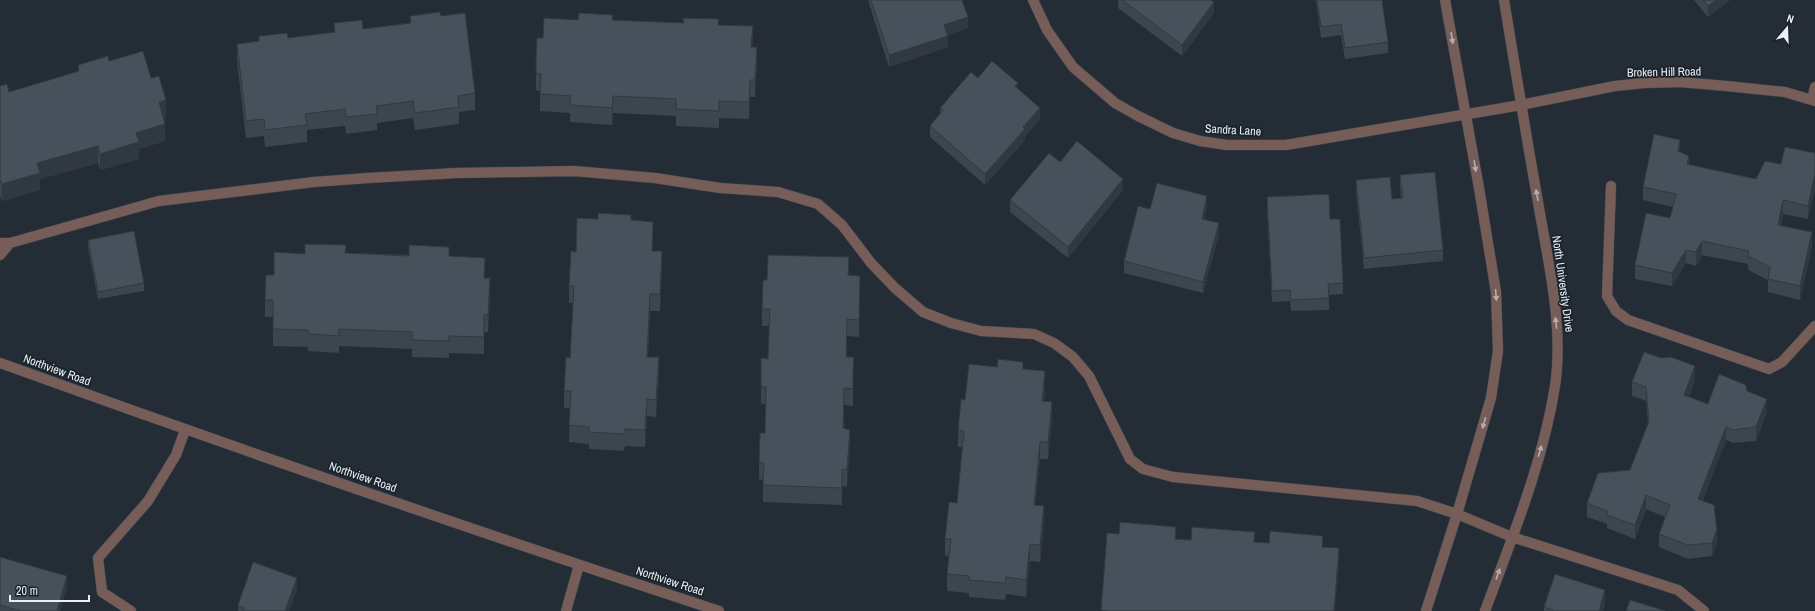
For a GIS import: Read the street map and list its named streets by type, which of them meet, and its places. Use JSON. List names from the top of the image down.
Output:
{
  "streets": {
    "street": [
      "Broken Hill Road",
      "Sandra Lane",
      "North University Drive",
      "Northview Road"
    ]
  },
  "crossings": [
    ["Broken Hill Road", "Sandra Lane"],
    ["Broken Hill Road", "North University Drive"]
  ],
  "scale_bar": "20 m",
  "north": "top"
}
